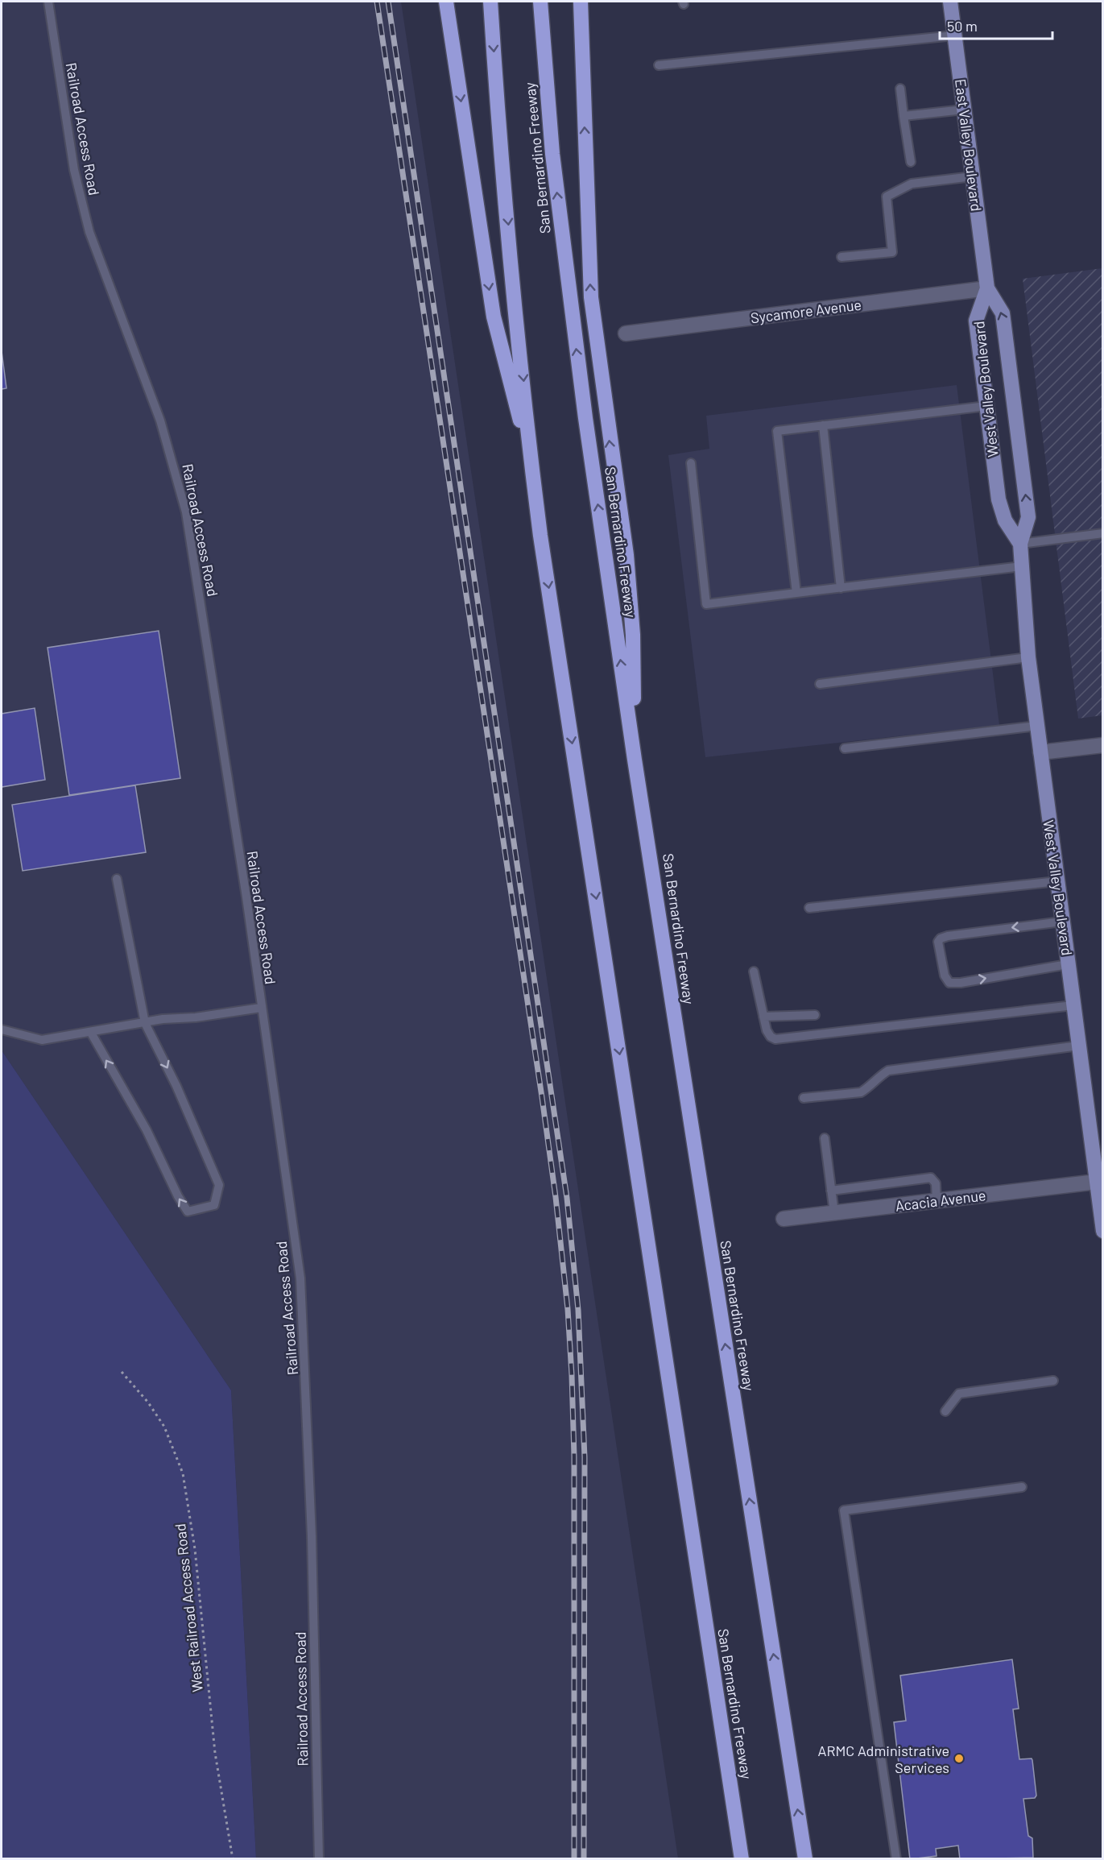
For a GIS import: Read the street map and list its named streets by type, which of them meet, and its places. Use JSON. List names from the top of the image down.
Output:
{
  "streets": {
    "highway": ["San Bernardino Freeway"],
    "main road": ["East Valley Boulevard", "West Valley Boulevard"],
    "street": ["Sycamore Avenue", "Acacia Avenue"],
    "lane": ["Railroad Access Road"],
    "path": ["West Railroad Access Road"]
  },
  "crossings": [
    ["East Valley Boulevard", "Sycamore Avenue"],
    ["East Valley Boulevard", "West Valley Boulevard"],
    ["Sycamore Avenue", "West Valley Boulevard"],
    ["West Valley Boulevard", "Acacia Avenue"]
  ],
  "places": ["ARMC Administrative Services"],
  "scale_bar": "50 m"
}
